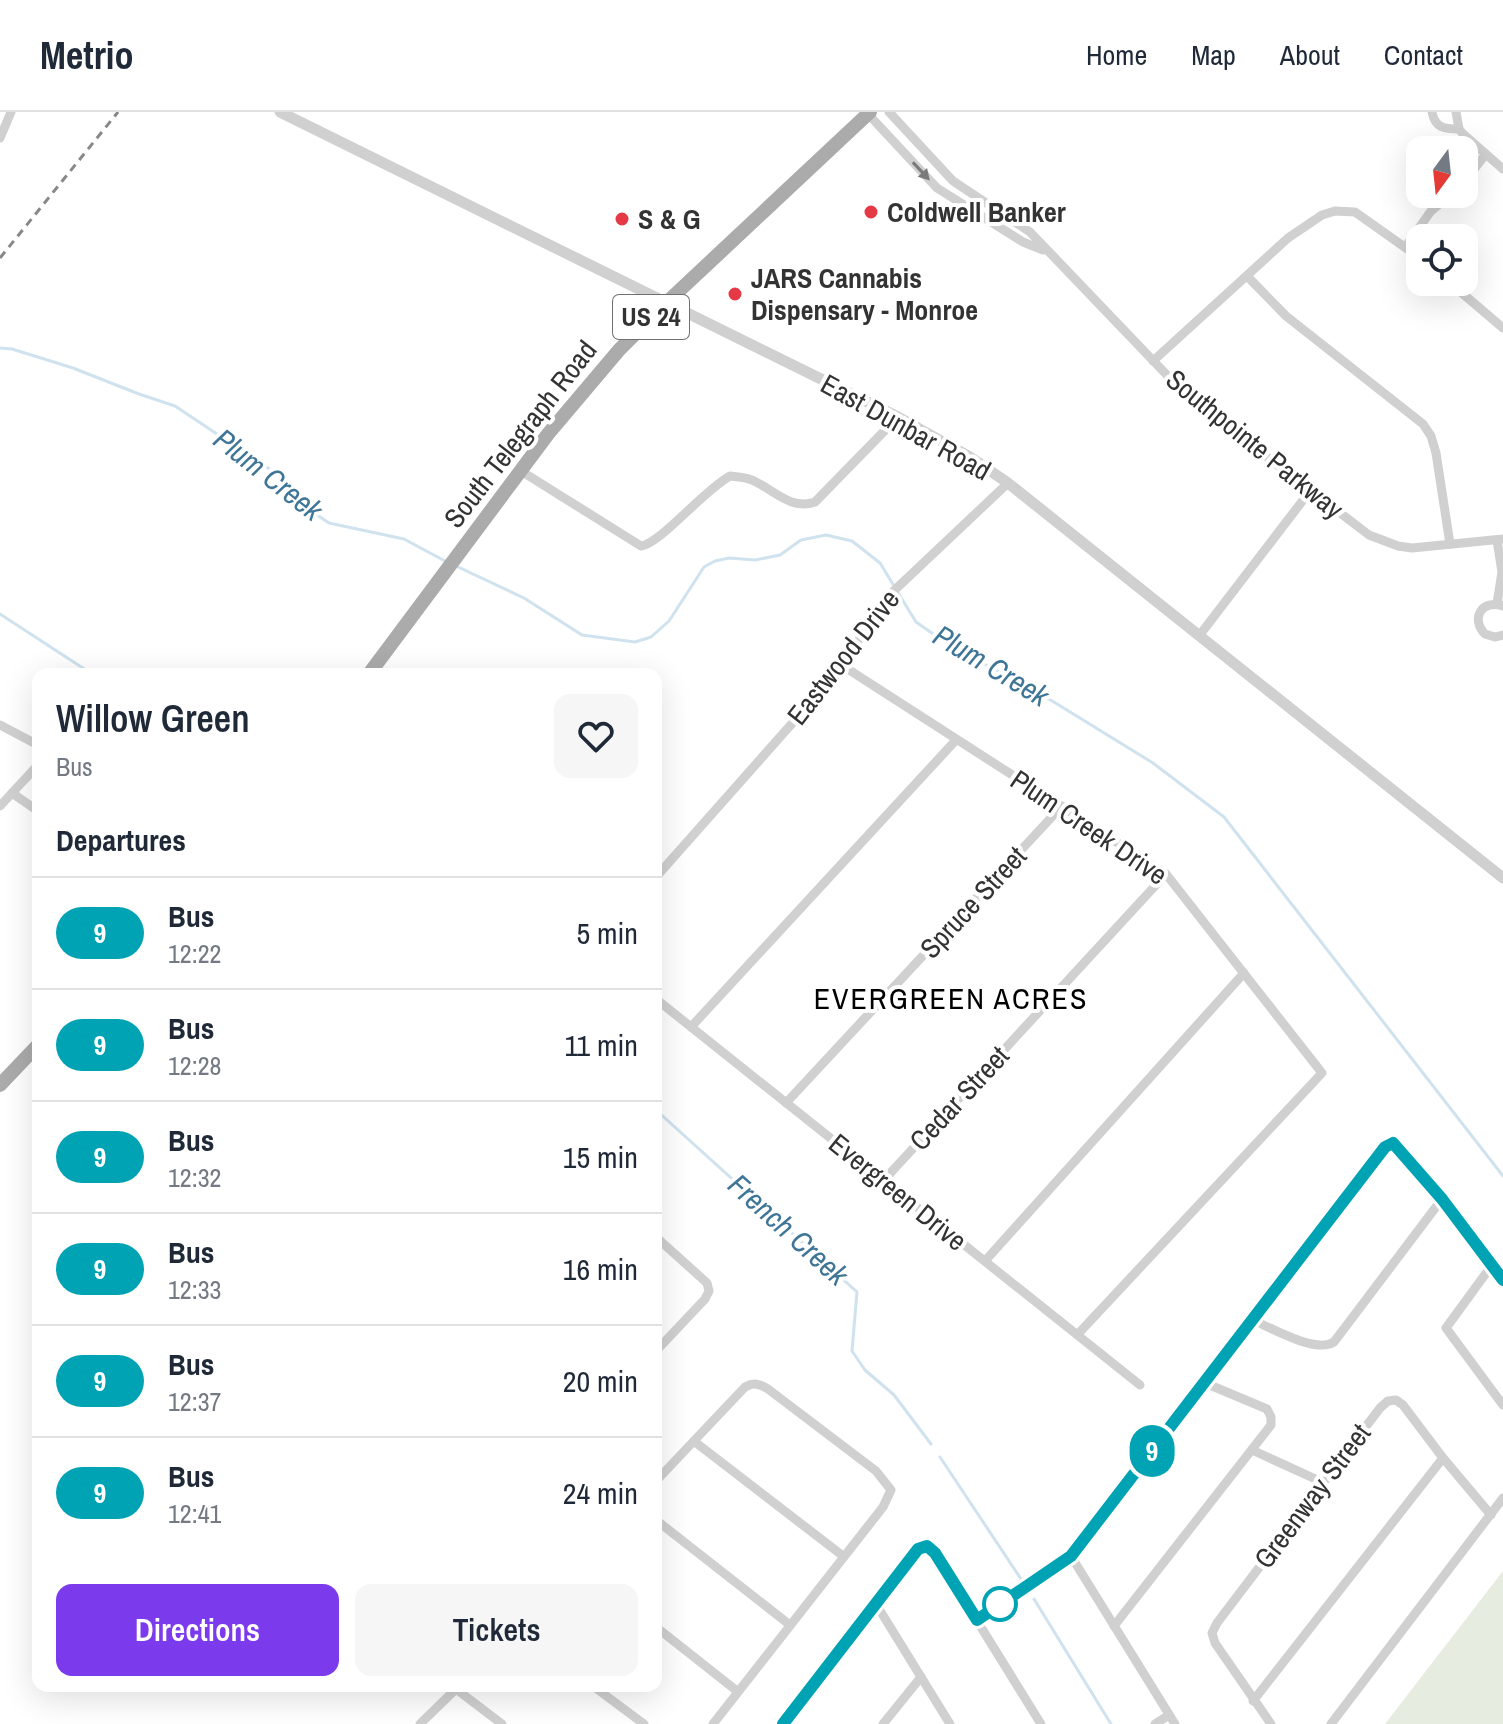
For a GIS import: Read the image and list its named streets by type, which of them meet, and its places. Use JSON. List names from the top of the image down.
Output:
{
  "streets": {
    "main road": ["US 24", "South Telegraph Road"],
    "street": [
      "East Dunbar Road",
      "Southpointe Parkway",
      "Eastwood Drive",
      "Plum Creek Drive",
      "Spruce Street",
      "Cedar Street",
      "Evergreen Drive",
      "Greenway Street"
    ]
  },
  "crossings": [
    ["East Dunbar Road", "South Telegraph Road"],
    ["East Dunbar Road", "Eastwood Drive"],
    ["South Telegraph Road", "Southpointe Parkway"],
    ["Eastwood Drive", "Plum Creek Drive"],
    ["Plum Creek Drive", "Spruce Street"],
    ["Plum Creek Drive", "Cedar Street"],
    ["Plum Creek Drive", "Evergreen Drive"],
    ["Spruce Street", "Evergreen Drive"],
    ["Cedar Street", "Evergreen Drive"]
  ],
  "districts": ["EVERGREEN ACRES"],
  "water": ["Plum Creek", "French Creek"],
  "places": ["Coldwell Banker", "S & G", "JARS Cannabis Dispensary - Monroe"],
  "lines": ["bus line 9"],
  "north": "bottom",
  "page": {
    "header": "Metrio",
    "nav": [
      "Home",
      "Map",
      "About",
      "Contact"
    ],
    "on_map": "9",
    "heading": [
      ["Willow Green", "Bus"],
      "Departures"
    ],
    "list": [
      {
        "mark": "9",
        "name": "Bus",
        "note": "12:22",
        "value": "5 min"
      },
      {
        "mark": "9",
        "name": "Bus",
        "note": "12:28",
        "value": "11 min"
      },
      {
        "mark": "9",
        "name": "Bus",
        "note": "12:32",
        "value": "15 min"
      },
      {
        "mark": "9",
        "name": "Bus",
        "note": "12:33",
        "value": "16 min"
      },
      {
        "mark": "9",
        "name": "Bus",
        "note": "12:37",
        "value": "20 min"
      },
      {
        "mark": "9",
        "name": "Bus",
        "note": "12:41",
        "value": "24 min"
      }
    ],
    "buttons": ["Directions", "Tickets"]
  }
}
